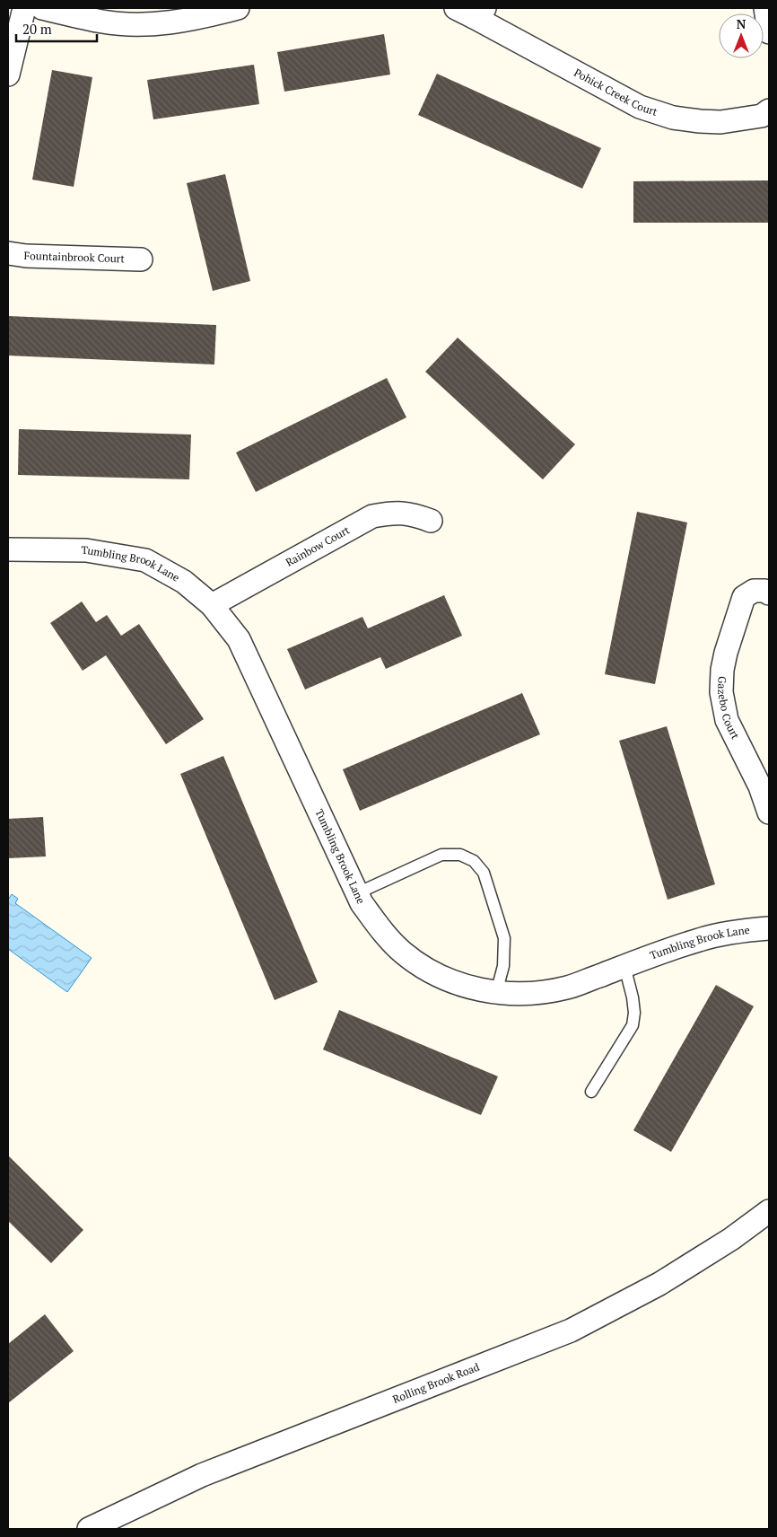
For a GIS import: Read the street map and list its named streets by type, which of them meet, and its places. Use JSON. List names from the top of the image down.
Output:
{
  "streets": {
    "street": [
      "Pohick Creek Court",
      "Fountainbrook Court",
      "Rainbow Court",
      "Tumbling Brook Lane",
      "Gazebo Court",
      "Rolling Brook Road"
    ]
  },
  "crossings": [
    ["Rainbow Court", "Tumbling Brook Lane"]
  ],
  "scale_bar": "20 m",
  "north": "top"
}
